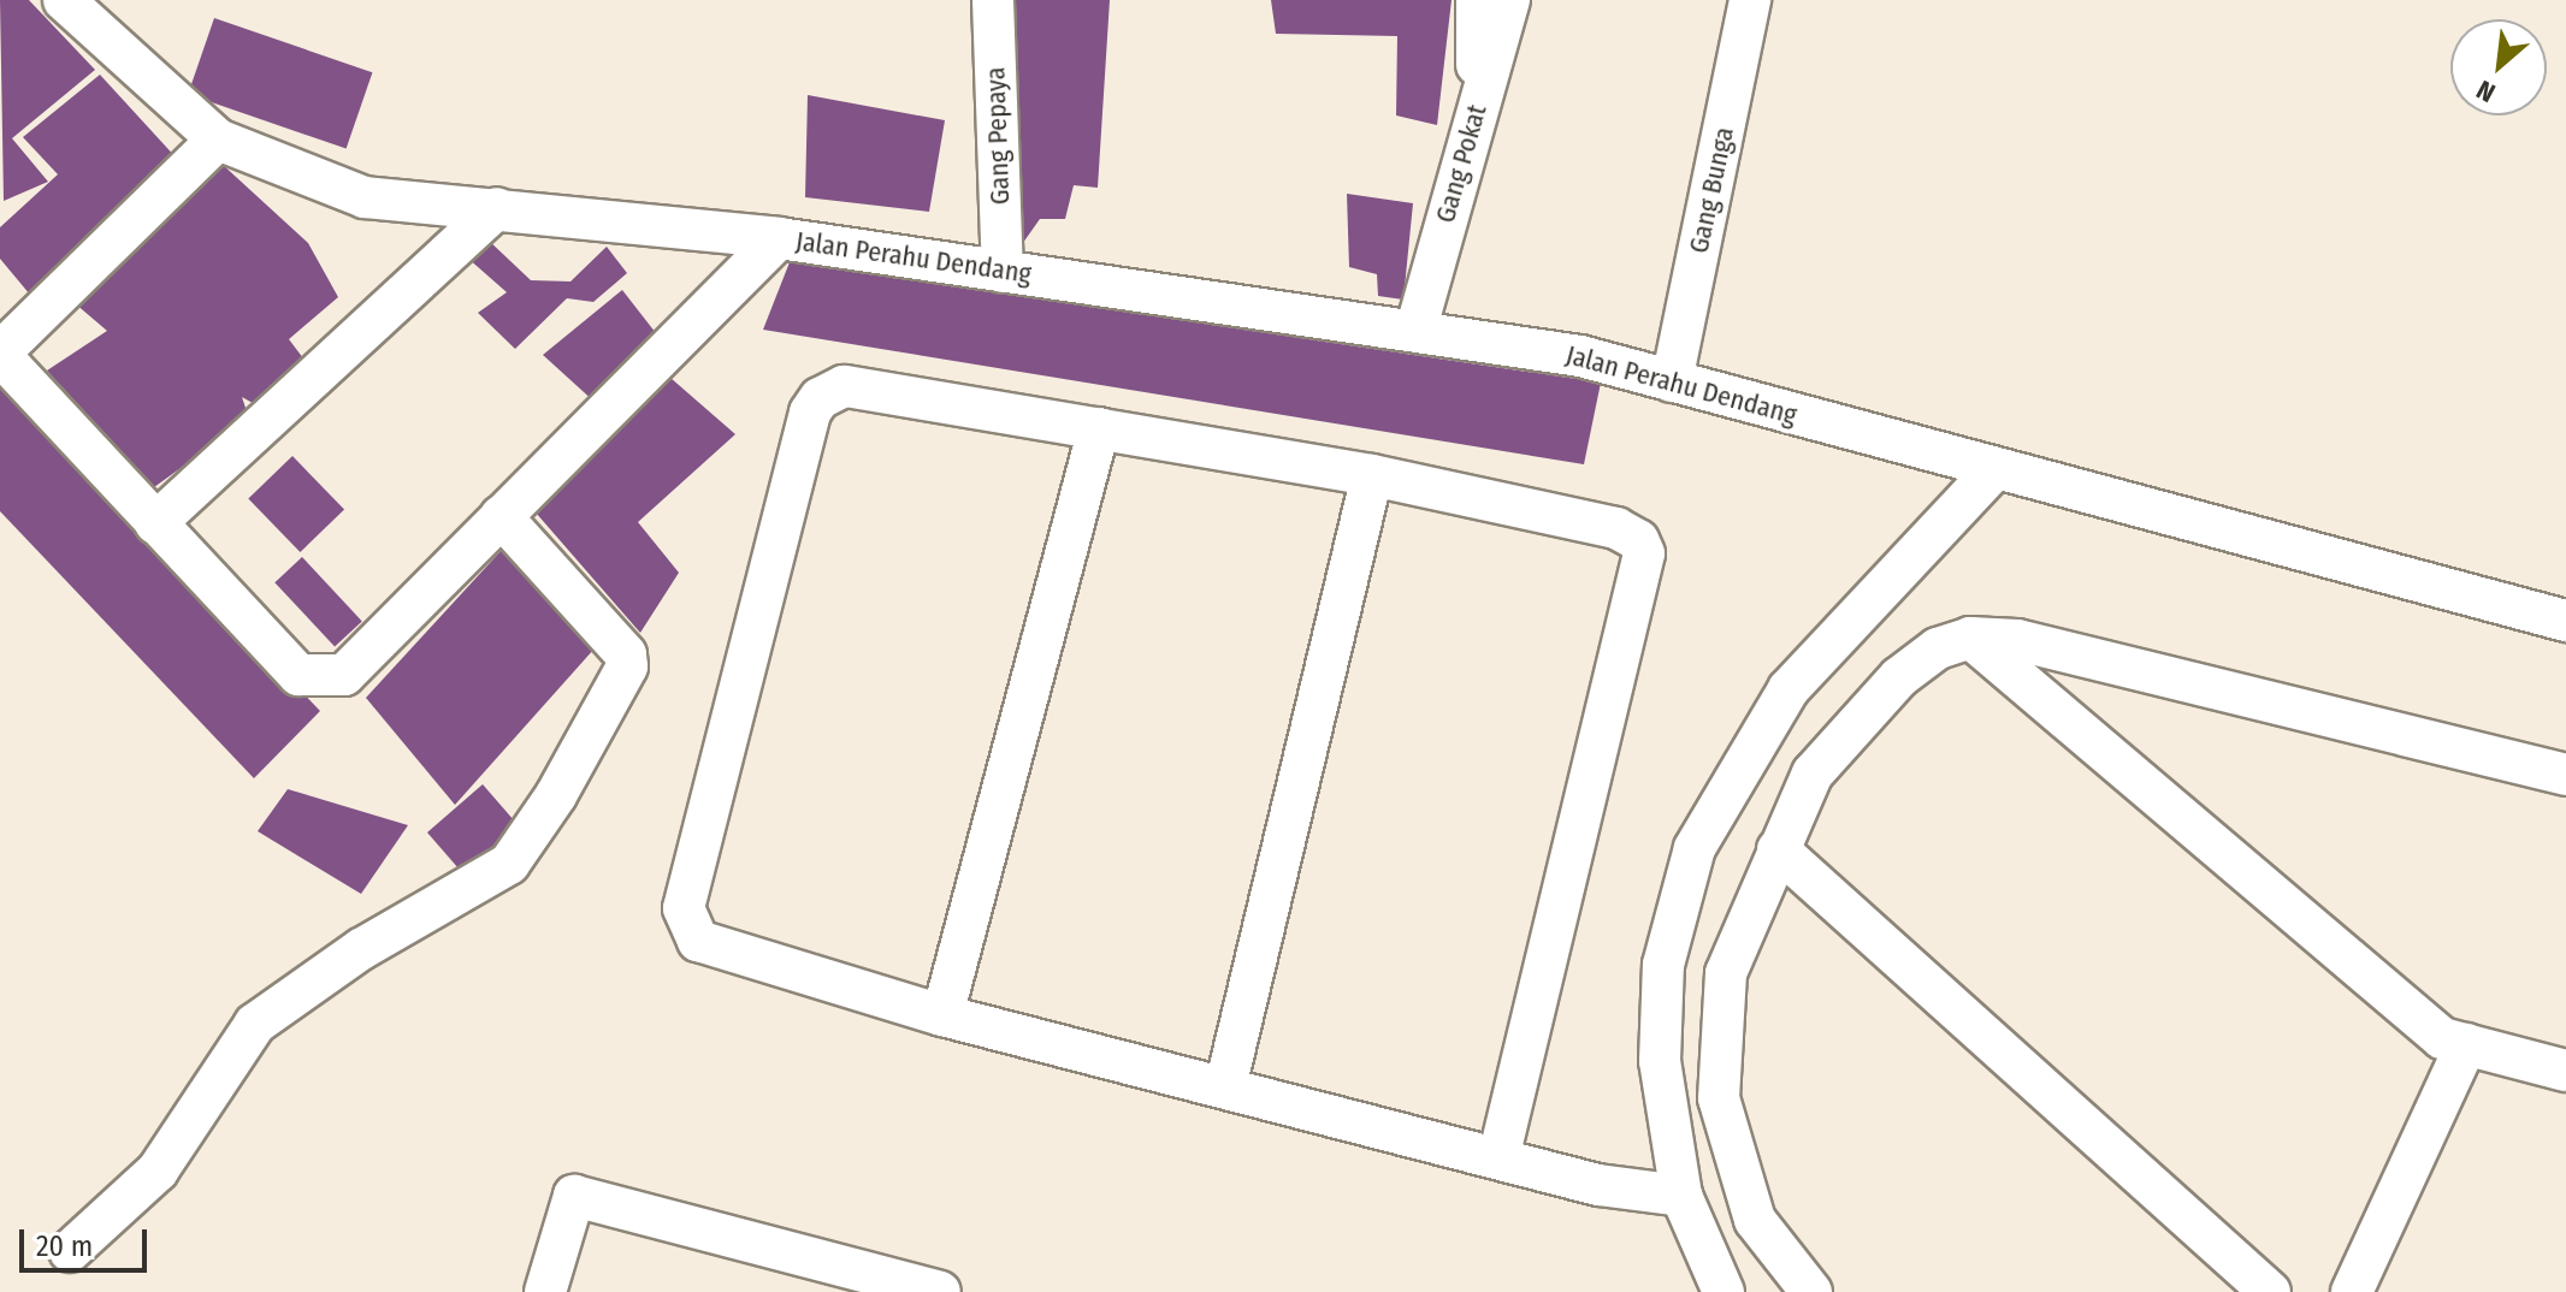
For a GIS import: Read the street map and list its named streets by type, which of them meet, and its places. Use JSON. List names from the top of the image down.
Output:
{
  "streets": {
    "street": [
      "Gang Pepaya",
      "Gang Pokat",
      "Gang Bunga",
      "Jalan Perahu Dendang"
    ]
  },
  "crossings": [
    ["Gang Pepaya", "Jalan Perahu Dendang"],
    ["Gang Pokat", "Jalan Perahu Dendang"],
    ["Gang Bunga", "Jalan Perahu Dendang"]
  ],
  "scale_bar": "20 m",
  "north": "bottom left"
}
